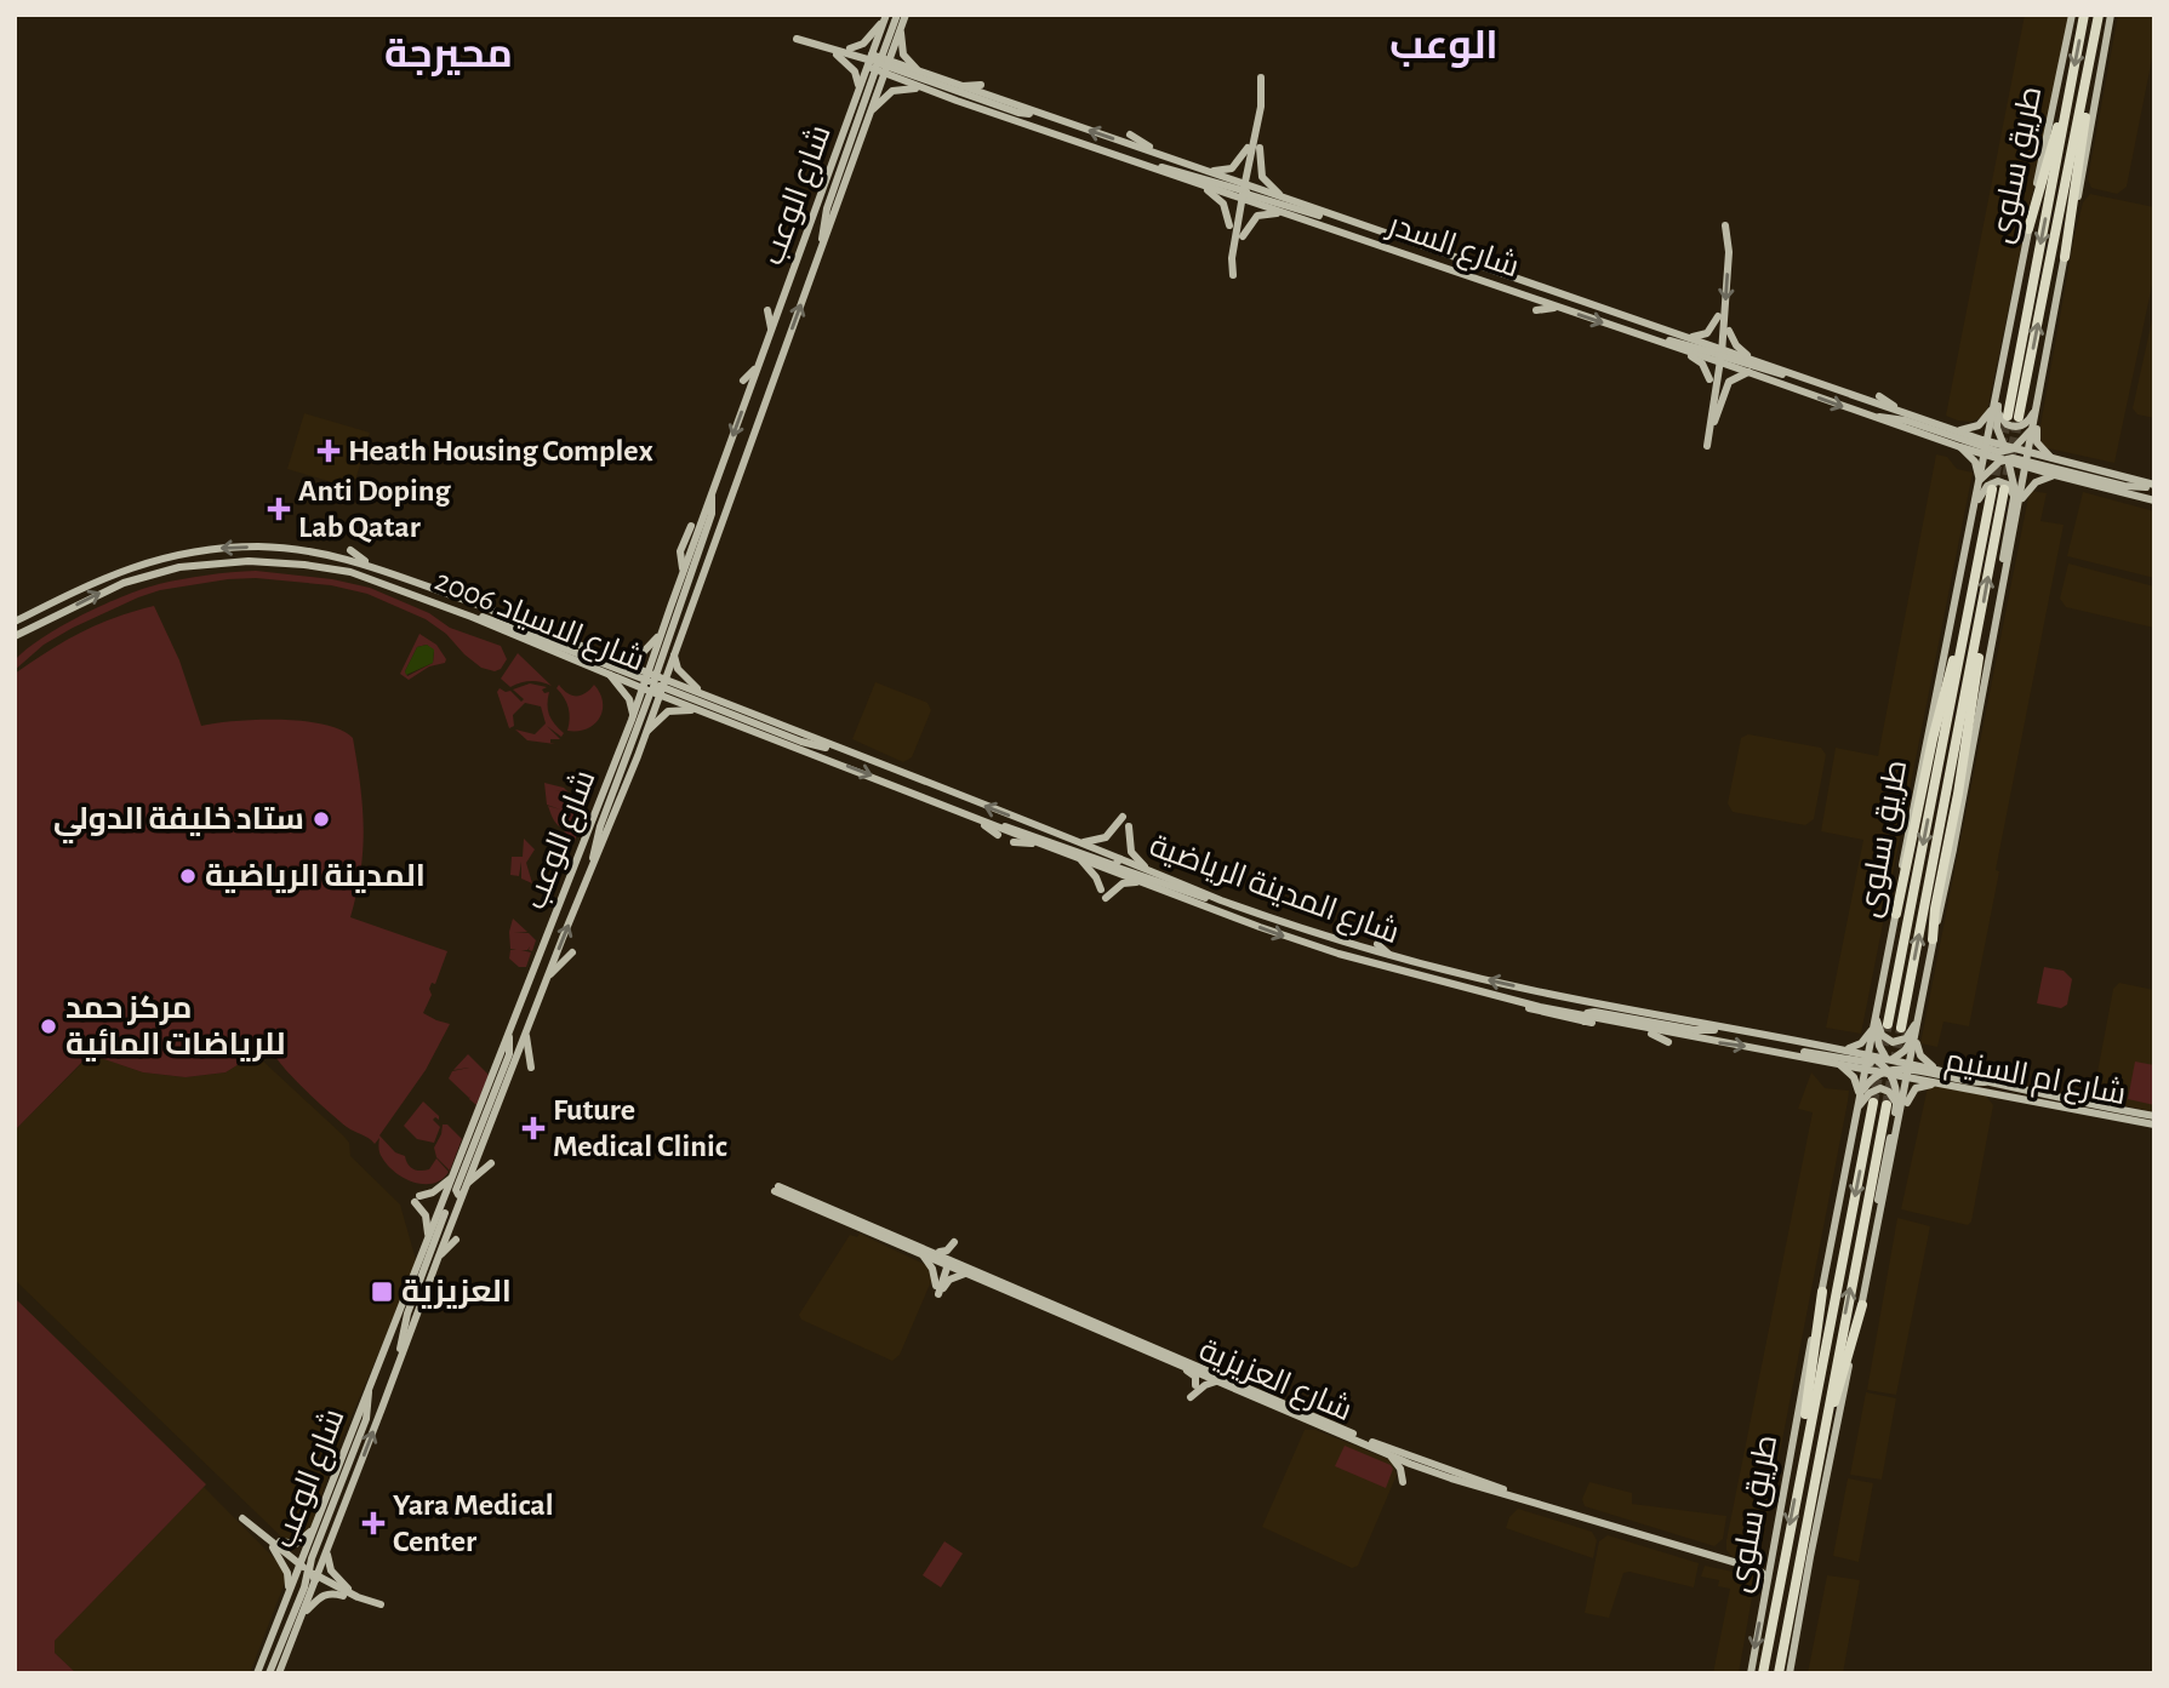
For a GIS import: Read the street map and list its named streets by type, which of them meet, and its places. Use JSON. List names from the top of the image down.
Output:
{
  "streets": {
    "highway": ["طريق سلوى"],
    "main road": [
      "شارع الوعب",
      "شارع السدر",
      "شارع الاسياد 2006",
      "شارع المدينة الرياضية",
      "شارع ام السنيم",
      "شارع العزيزية"
    ]
  },
  "crossings": [
    ["طريق سلوى", "شارع السدر"],
    ["طريق سلوى", "شارع المدينة الرياضية"],
    ["طريق سلوى", "شارع ام السنيم"],
    ["طريق سلوى", "شارع العزيزية"],
    ["شارع الوعب", "شارع السدر"],
    ["شارع الوعب", "شارع الاسياد 2006"],
    ["شارع الوعب", "شارع المدينة الرياضية"],
    ["شارع الاسياد 2006", "شارع المدينة الرياضية"],
    ["شارع المدينة الرياضية", "شارع ام السنيم"]
  ],
  "districts": ["الوعب", "محيرجة"],
  "places": {
    "health": [
      "Heath Housing Complex",
      "Anti Doping Lab Qatar",
      "Future Medical Clinic",
      "Yara Medical Center"
    ],
    "other": ["ستاد خليفة الدولي", "المدينة الرياضية", "مركز حمد للرياضات المائية"],
    "transit": ["العزيزية"]
  }
}
